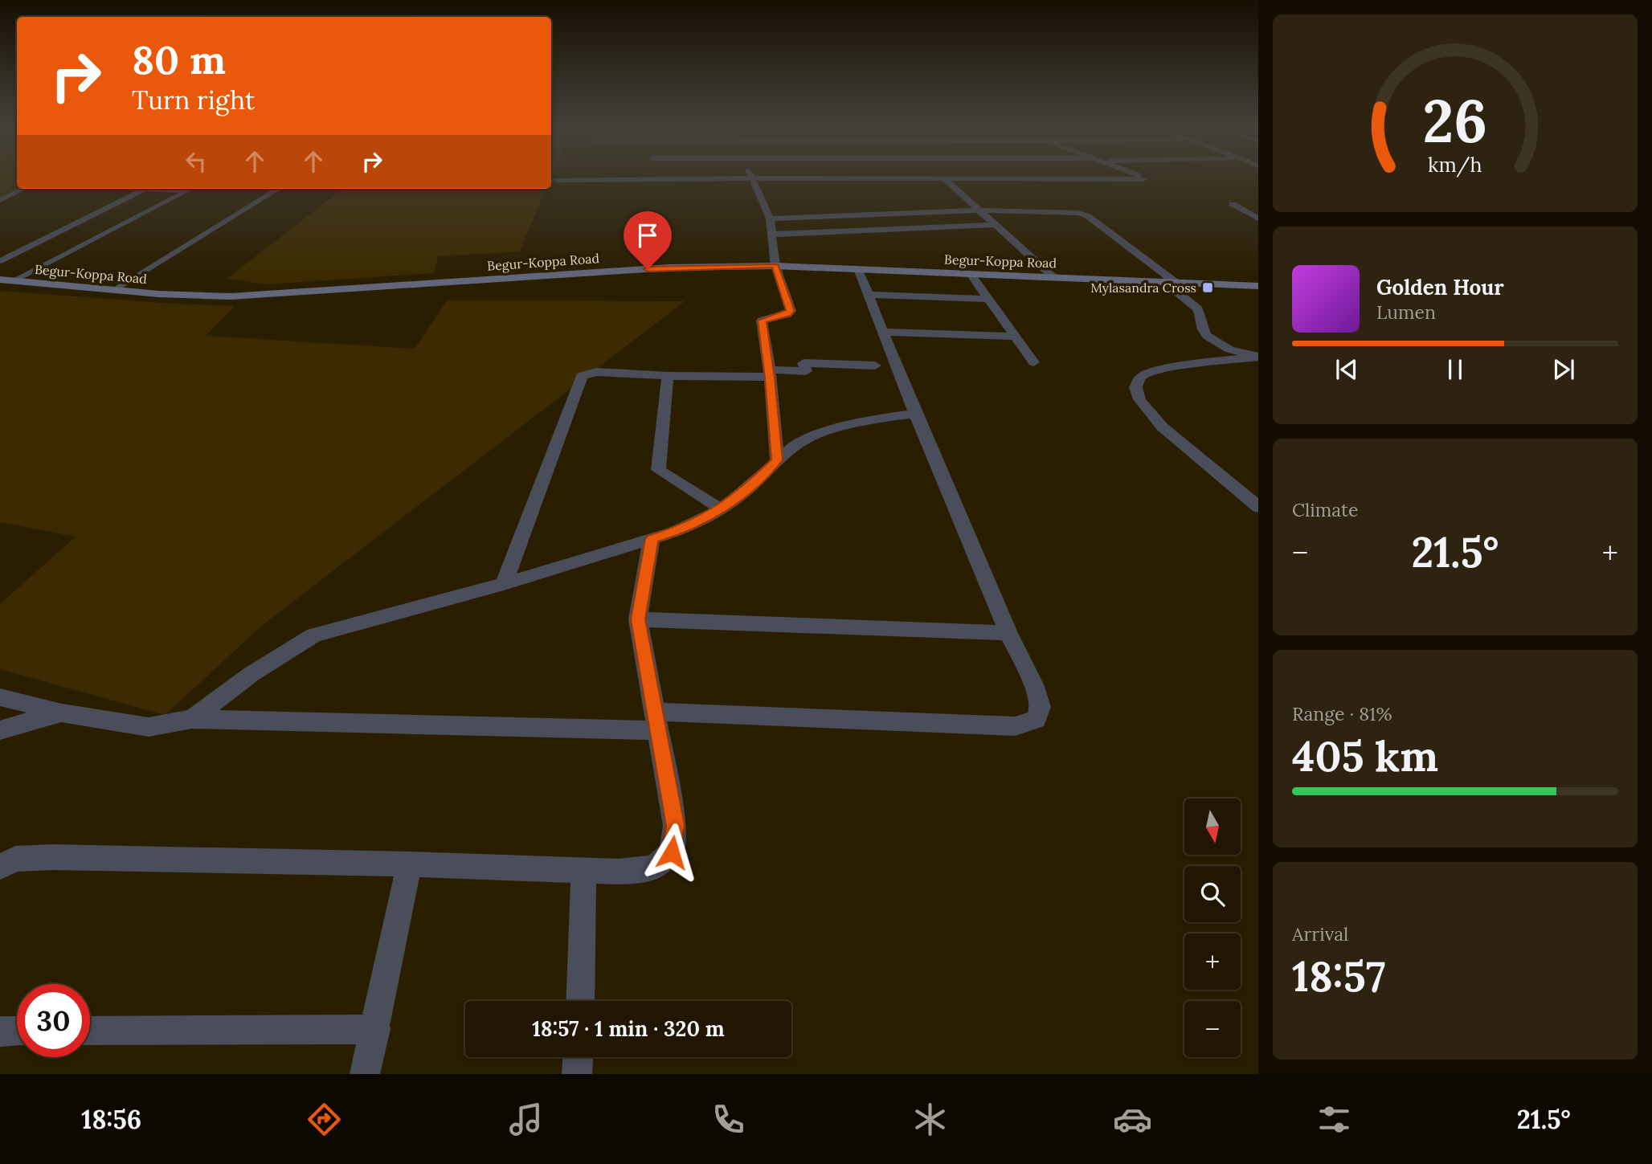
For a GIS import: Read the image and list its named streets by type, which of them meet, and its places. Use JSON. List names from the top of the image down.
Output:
{
  "streets": {
    "main road": ["Begur-Koppa Road"]
  },
  "places": {
    "transit": ["Mylasandra Cross"]
  },
  "north": "bottom",
  "page": {
    "turn": ["80 m", "Turn right"],
    "song": ["Golden Hour", "Lumen"],
    "tile": [
      "Climate",
      ["Range · 81%", "405 km"],
      ["Arrival", "18:57"]
    ],
    "heat": ["−", "21.5°", "+"],
    "map_buttons": ["+", "−"],
    "limit": "30",
    "trip": "18:57 · 1 min · 320 m",
    "tabs": ["18:56", "21.5°"],
    "gauge": ["26", "km/h"]
  }
}
